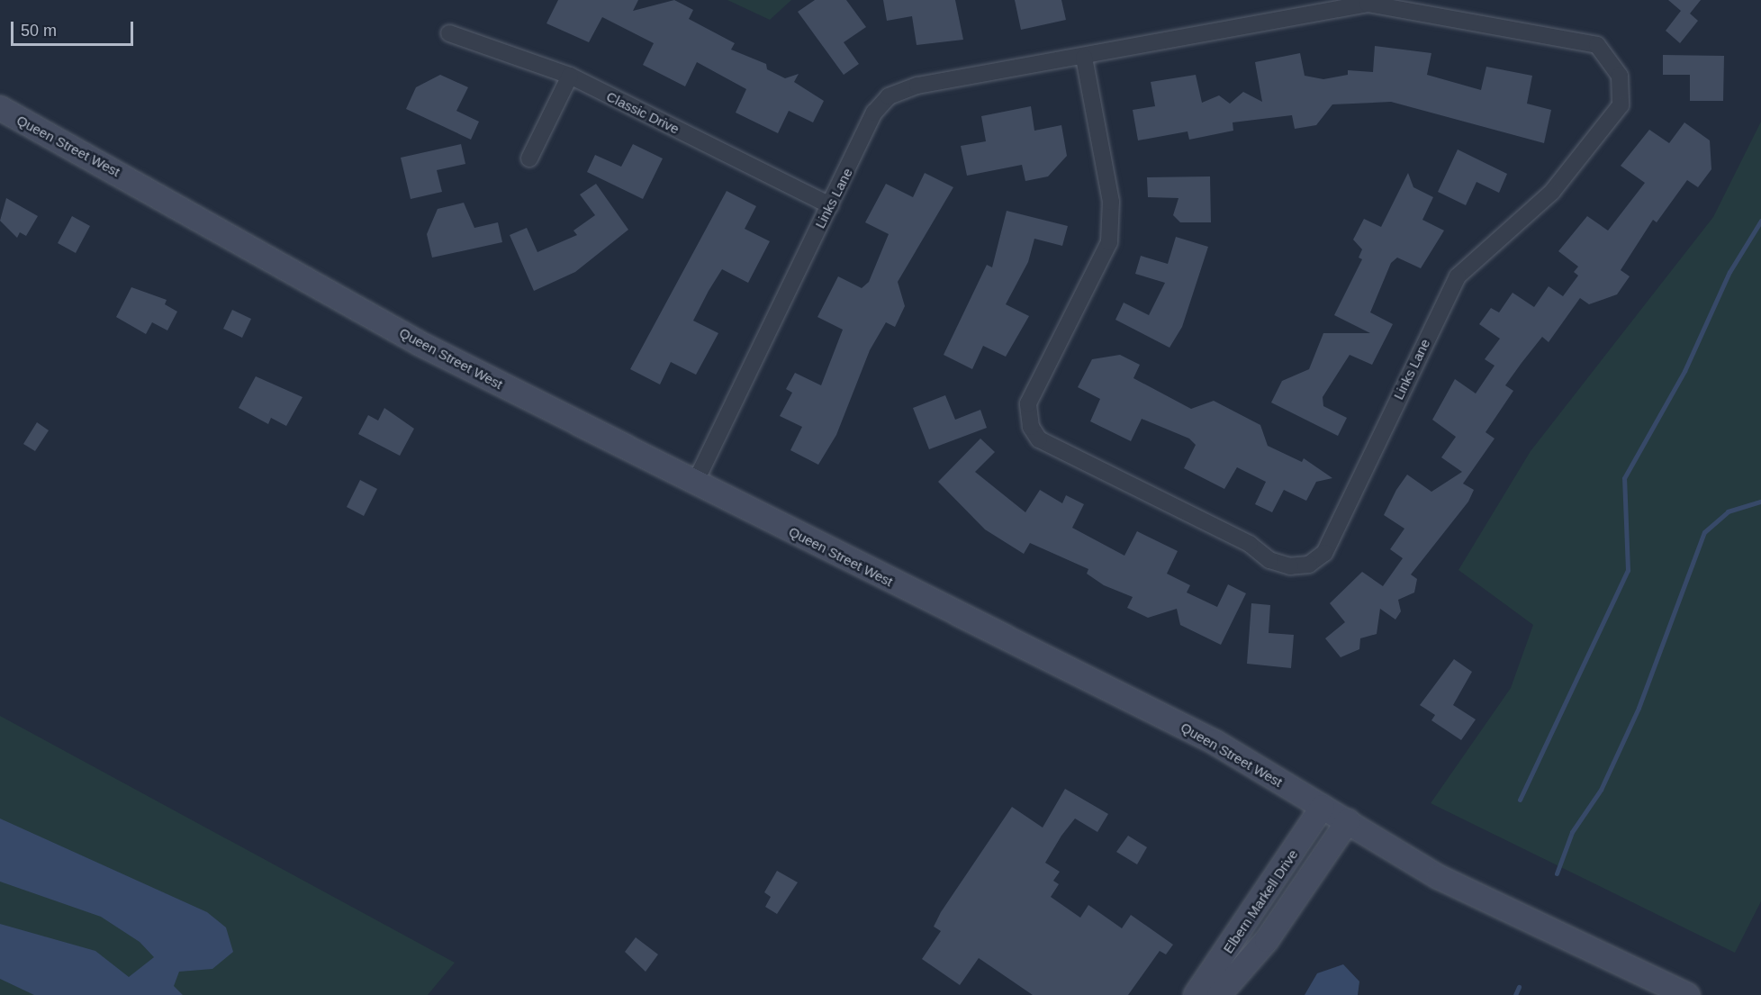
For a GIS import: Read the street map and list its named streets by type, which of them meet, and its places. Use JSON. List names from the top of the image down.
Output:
{
  "streets": {
    "main road": ["Queen Street West", "Elbern Markell Drive"],
    "street": ["Classic Drive", "Links Lane"]
  },
  "crossings": [
    ["Classic Drive", "Links Lane"],
    ["Queen Street West", "Links Lane"],
    ["Queen Street West", "Elbern Markell Drive"]
  ],
  "scale_bar": "50 m"
}
